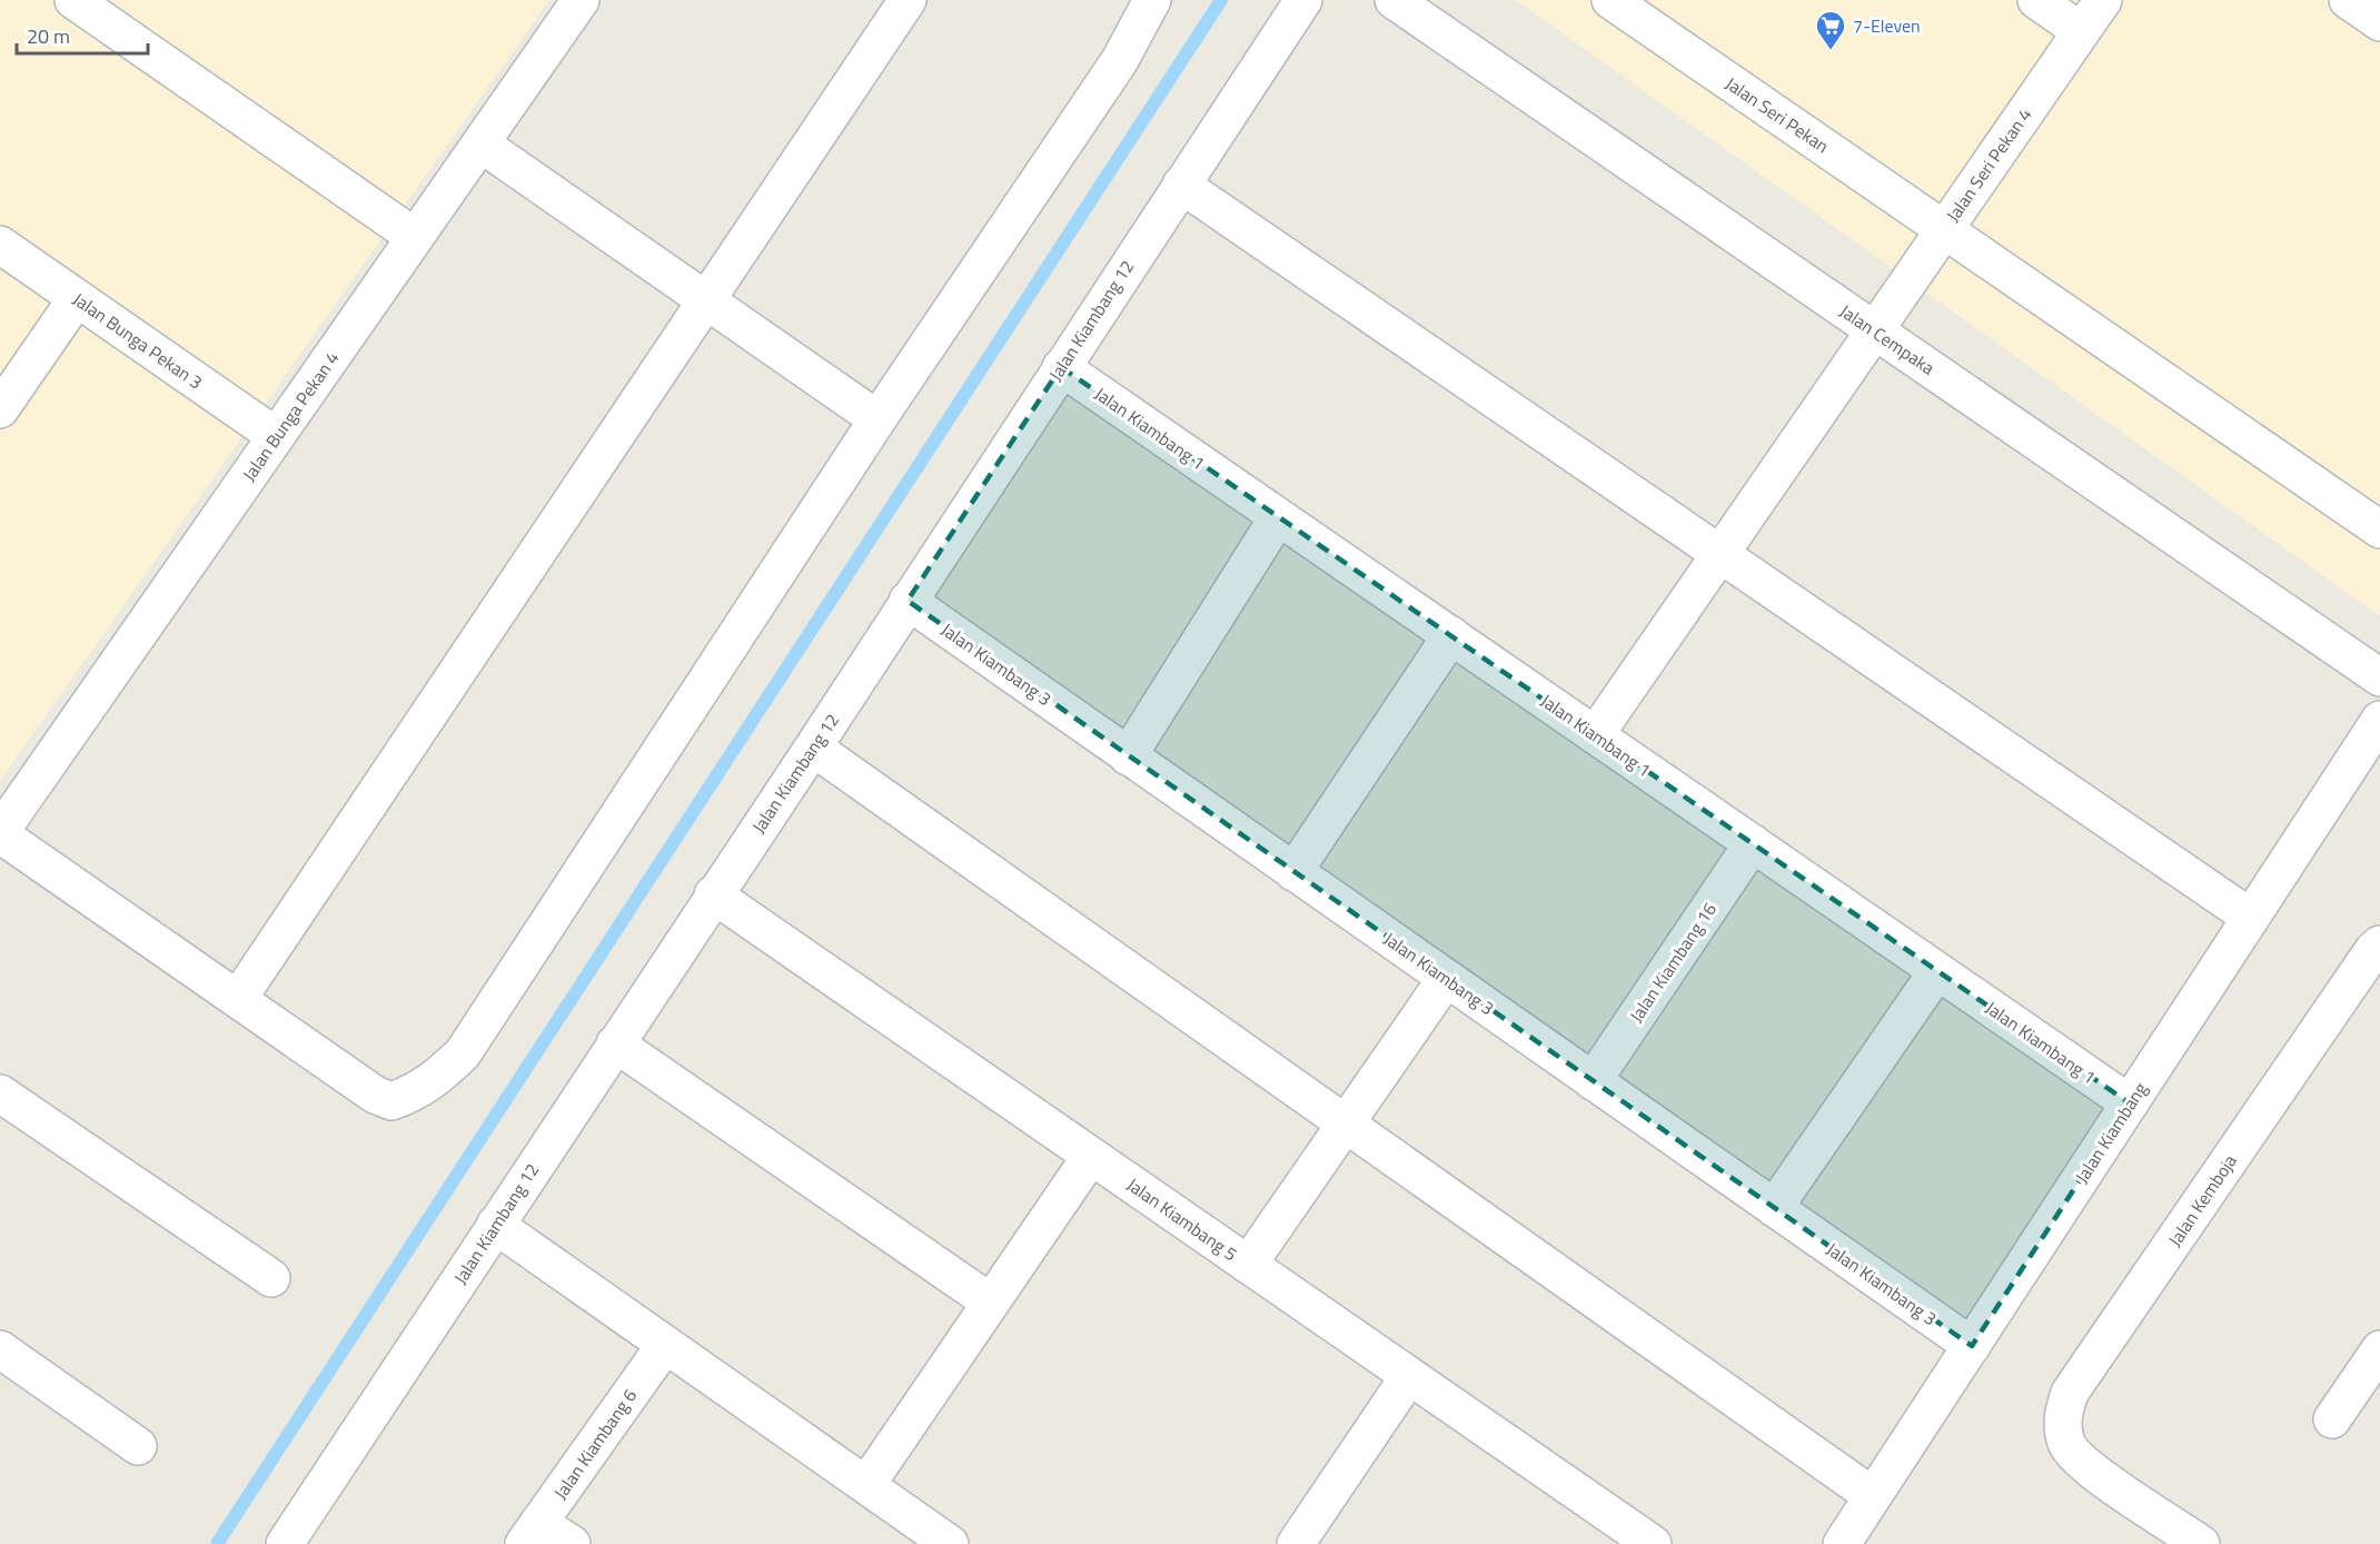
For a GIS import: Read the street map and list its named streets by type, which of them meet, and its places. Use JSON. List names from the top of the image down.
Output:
{
  "streets": {
    "street": [
      "Jalan Seri Pekan",
      "Jalan Seri Pekan 4",
      "Jalan Kiambang 12",
      "Jalan Cempaka",
      "Jalan Bunga Pekan 3",
      "Jalan Bunga Pekan 4",
      "Jalan Kiambang 1",
      "Jalan Kiambang 3",
      "Jalan Kiambang 16",
      "Jalan Kiambang",
      "Jalan Kemboja",
      "Jalan Kiambang 5",
      "Jalan Kiambang 6"
    ]
  },
  "crossings": [
    ["Jalan Seri Pekan", "Jalan Seri Pekan 4"],
    ["Jalan Seri Pekan 4", "Jalan Cempaka"],
    ["Jalan Seri Pekan 4", "Jalan Kiambang 1"],
    ["Jalan Kiambang 12", "Jalan Kiambang 1"],
    ["Jalan Kiambang 12", "Jalan Kiambang 3"],
    ["Jalan Kiambang 12", "Jalan Kiambang 5"],
    ["Jalan Bunga Pekan 3", "Jalan Bunga Pekan 4"],
    ["Jalan Kiambang 1", "Jalan Kiambang 16"],
    ["Jalan Kiambang 1", "Jalan Kiambang"],
    ["Jalan Kiambang 3", "Jalan Kiambang 16"],
    ["Jalan Kiambang 3", "Jalan Kiambang"]
  ],
  "places": {
    "supermarket": ["7-Eleven"]
  },
  "scale_bar": "20 m"
}
